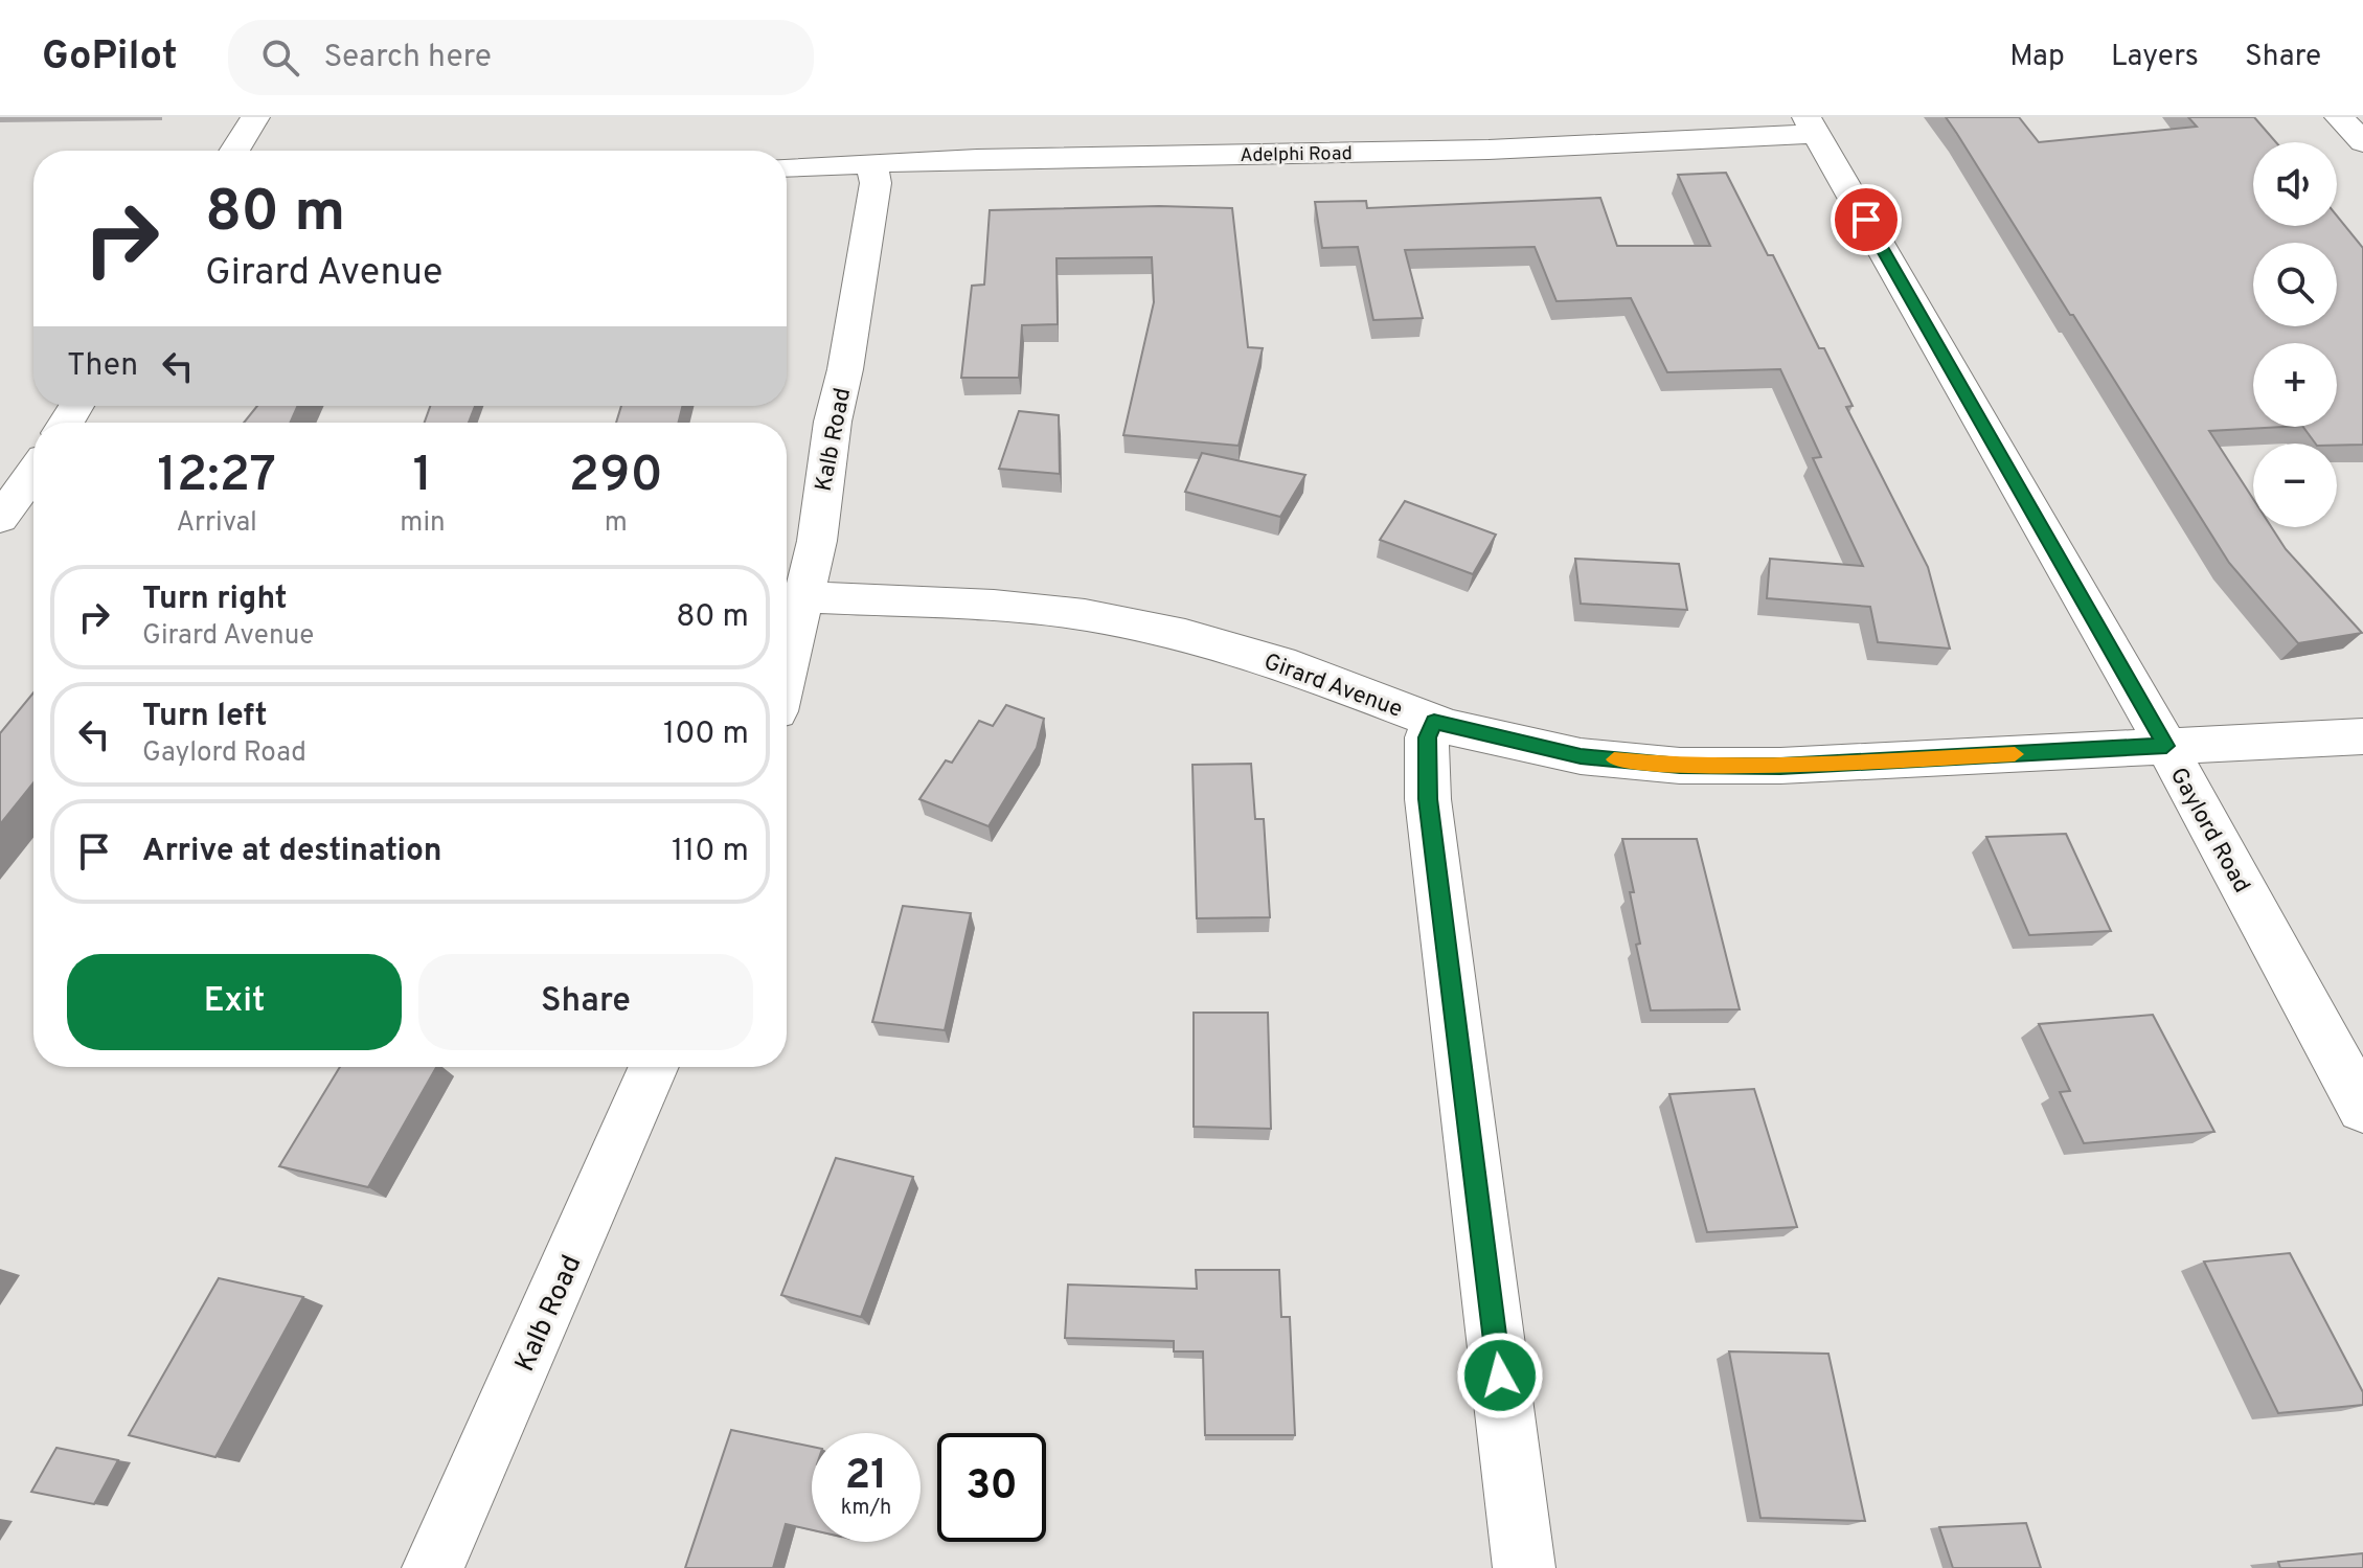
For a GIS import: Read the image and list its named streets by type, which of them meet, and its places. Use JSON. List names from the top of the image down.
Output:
{
  "streets": {
    "street": [
      "Adelphi Road",
      "Kalb Road",
      "Girard Avenue",
      "Gaylord Road"
    ]
  },
  "crossings": [
    ["Adelphi Road", "Kalb Road"],
    ["Adelphi Road", "Gaylord Road"],
    ["Kalb Road", "Girard Avenue"],
    ["Girard Avenue", "Gaylord Road"]
  ],
  "page": {
    "header": "GoPilot",
    "search": "Search here",
    "nav": ["Map", "Layers", "Share"],
    "map_buttons": ["+", "−"],
    "turn": ["80 m", "Girard Avenue"],
    "then": "Then",
    "eta": [
      "12:27",
      "Arrival",
      "1",
      "min",
      "290",
      "m"
    ],
    "list": [
      {
        "name": "Turn right",
        "note": "Girard Avenue",
        "value": "80 m"
      },
      {
        "name": "Turn left",
        "note": "Gaylord Road",
        "value": "100 m"
      },
      {
        "name": "Arrive at destination",
        "value": "110 m"
      }
    ],
    "buttons": ["Exit", "Share"],
    "speed": "21 km/h",
    "limit": "30"
  }
}
